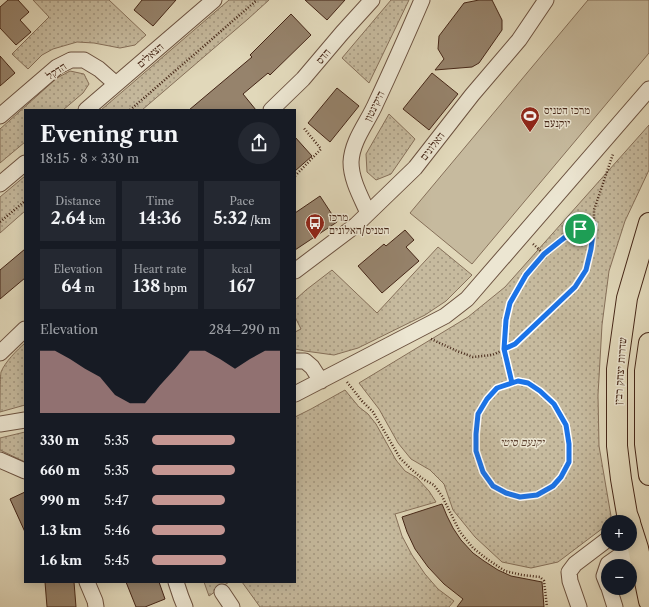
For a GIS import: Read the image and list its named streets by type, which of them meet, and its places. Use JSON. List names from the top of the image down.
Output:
{
  "streets": {
    "main road": ["שדרות יצחק רבין"],
    "street": [
      "הצאלים",
      "הדס",
      "הדקל",
      "היקינטון",
      "האלונים"
    ]
  },
  "crossings": [
    ["הצאלים", "הדקל"],
    ["היקינטון", "האלונים"]
  ],
  "parks": ["יקנעם סיטי"],
  "places": {
    "sports": ["מרכז הטניס יוקנעם"],
    "bus stop": ["מרכז הטניס/האלונים"]
  },
  "page": {
    "heading": ["Evening run", "18:15 · 8 × 330 m"],
    "stats": [
      ["Distance", "2.64 km"],
      ["Time", "14:36"],
      ["Pace", "5:32 /km"],
      ["Elevation", "64 m"],
      ["Heart rate", "138 bpm"],
      ["kcal", "167"]
    ],
    "chart": ["Elevation", "284–290 m"],
    "list": [
      {
        "name": "330 m",
        "note": "5:35"
      },
      {
        "name": "660 m",
        "note": "5:35"
      },
      {
        "name": "990 m",
        "note": "5:47"
      },
      {
        "name": "1.3 km",
        "note": "5:46"
      },
      {
        "name": "1.6 km",
        "note": "5:45"
      }
    ],
    "map_buttons": ["+", "−"]
  }
}
